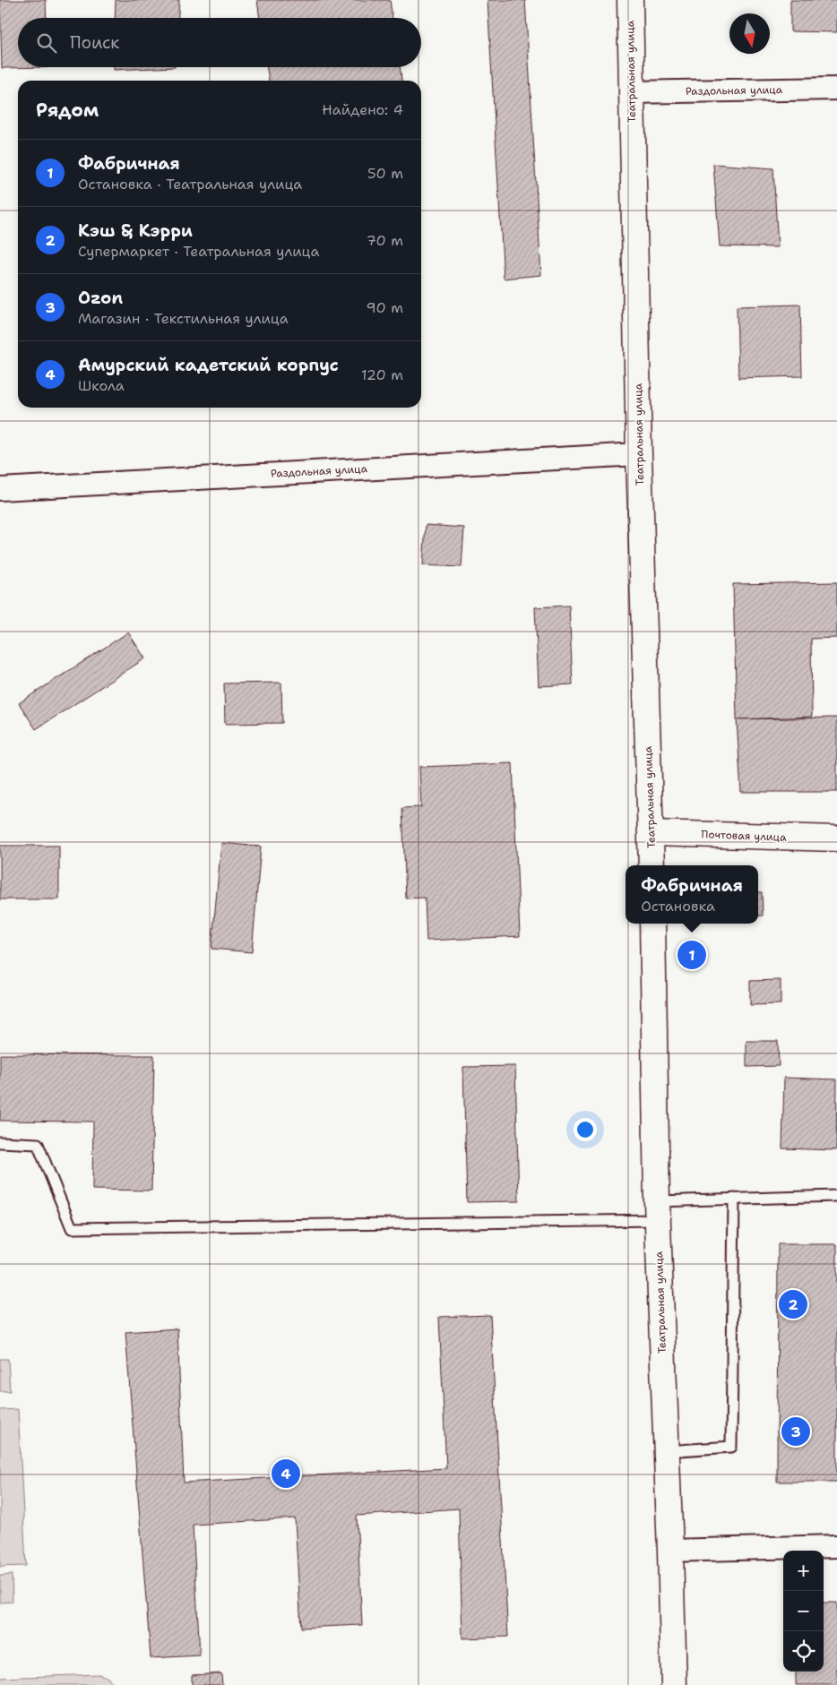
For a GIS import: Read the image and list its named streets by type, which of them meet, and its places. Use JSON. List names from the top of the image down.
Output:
{
  "streets": {
    "main road": ["Театральная улица", "Почтовая улица"],
    "street": ["Раздольная улица"]
  },
  "crossings": [
    ["Театральная улица", "Раздольная улица"],
    ["Театральная улица", "Почтовая улица"]
  ],
  "north": "bottom",
  "page": {
    "search": "Поиск",
    "heading": ["Рядом", "Найдено: 4"],
    "list": [
      {
        "mark": "1",
        "name": "Фабричная",
        "note": "Остановка · Театральная улица",
        "value": "50 m"
      },
      {
        "mark": "2",
        "name": "Кэш & Кэрри",
        "note": "Супермаркет · Театральная улица",
        "value": "70 m"
      },
      {
        "mark": "3",
        "name": "Ozon",
        "note": "Магазин · Текстильная улица",
        "value": "90 m"
      },
      {
        "mark": "4",
        "name": "Амурский кадетский корпус",
        "note": "Школа",
        "value": "120 m"
      }
    ],
    "popup": ["Фабричная", "Остановка"],
    "pins": [
      "1",
      "2",
      "3",
      "4"
    ],
    "map_buttons": ["+", "−"]
  }
}
